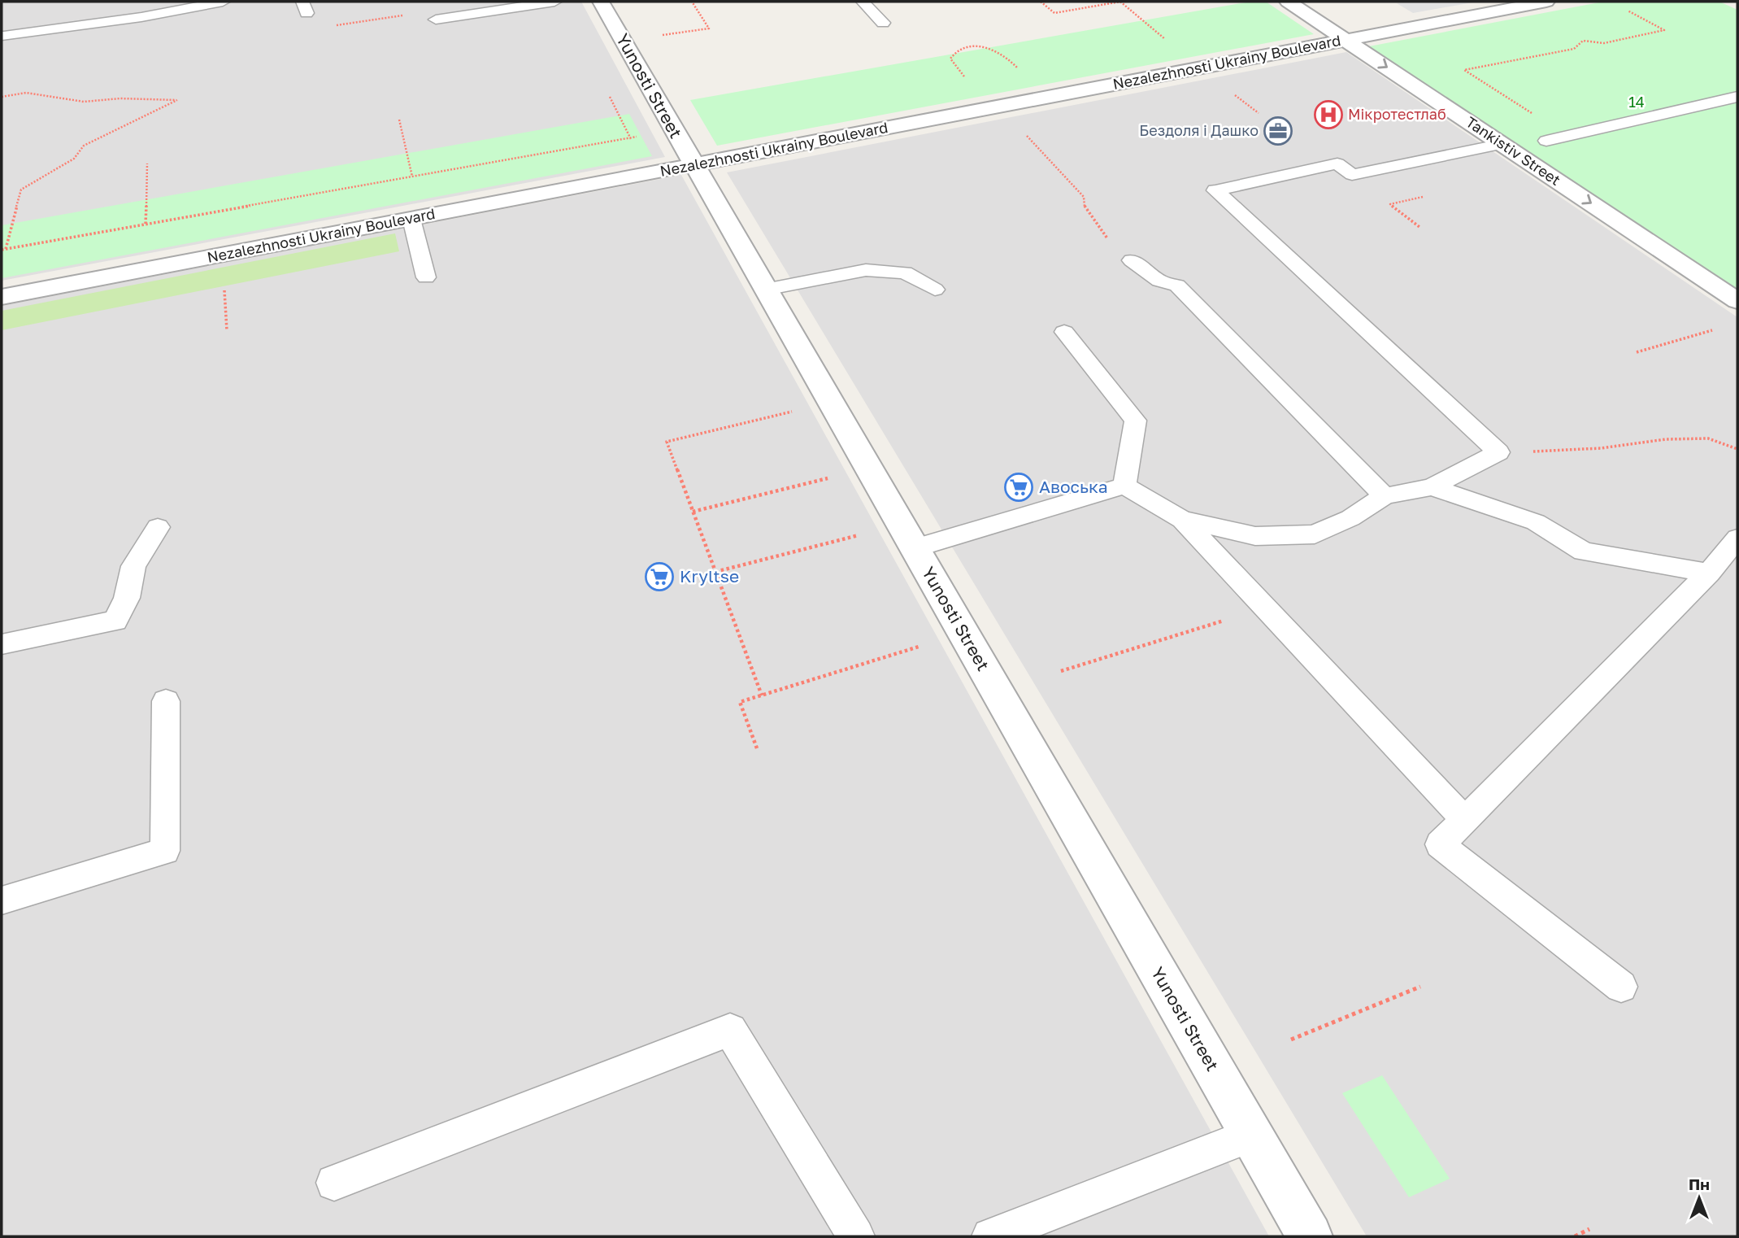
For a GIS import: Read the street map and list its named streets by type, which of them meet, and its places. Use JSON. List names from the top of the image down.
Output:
{
  "streets": {
    "street": ["Nezalezhnosti Ukrainy Boulevard", "Yunosti Street", "Tankistiv Street"]
  },
  "crossings": [
    ["Nezalezhnosti Ukrainy Boulevard", "Yunosti Street"],
    ["Nezalezhnosti Ukrainy Boulevard", "Tankistiv Street"]
  ],
  "one_way": ["Tankistiv Street"],
  "parks": ["14"],
  "places": {
    "hospital": ["Мікротестлаб"],
    "office": ["Бездоля і Дашко"],
    "supermarket": ["Авоська", "Kryltse"]
  },
  "north": "top"
}
